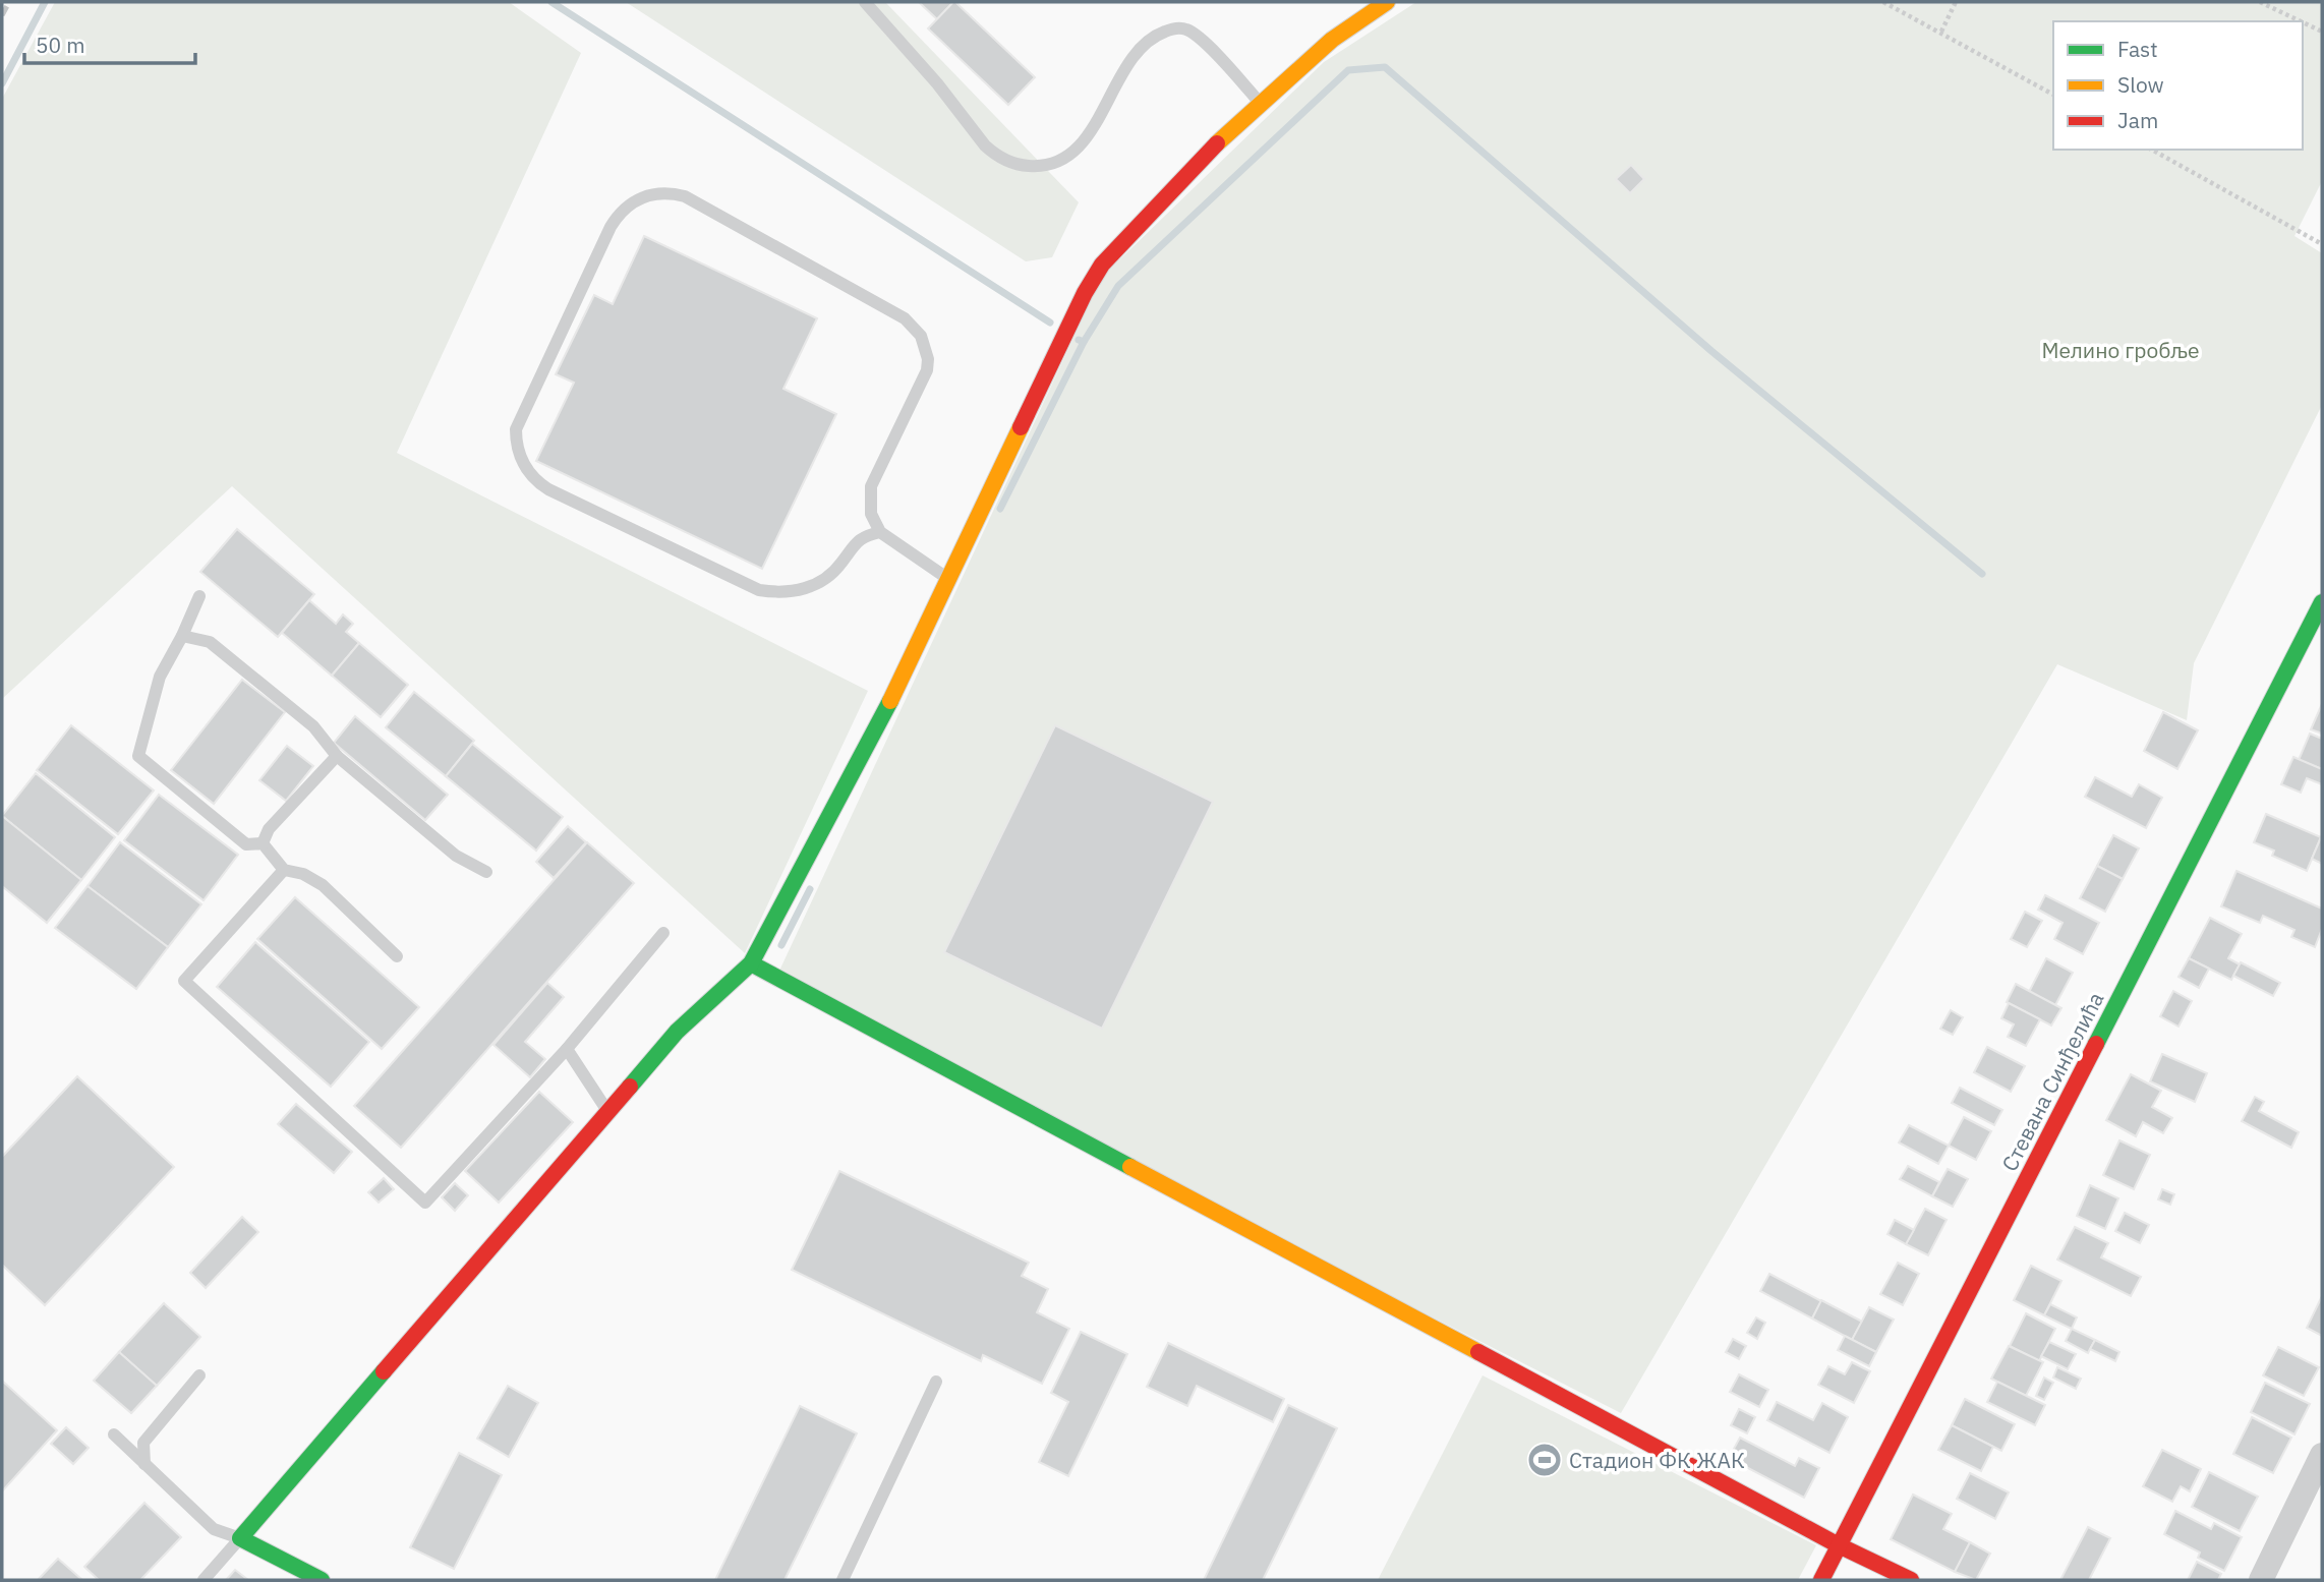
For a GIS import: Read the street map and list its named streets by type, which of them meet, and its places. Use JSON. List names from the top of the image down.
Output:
{
  "streets": {
    "street": ["Стевана Синђелића"]
  },
  "parks": ["Мелино гробље"],
  "places": {
    "sports": ["Стадион ФК ЖАК"]
  },
  "legend": ["Fast", "Slow", "Jam"],
  "scale_bar": "50 m"
}
